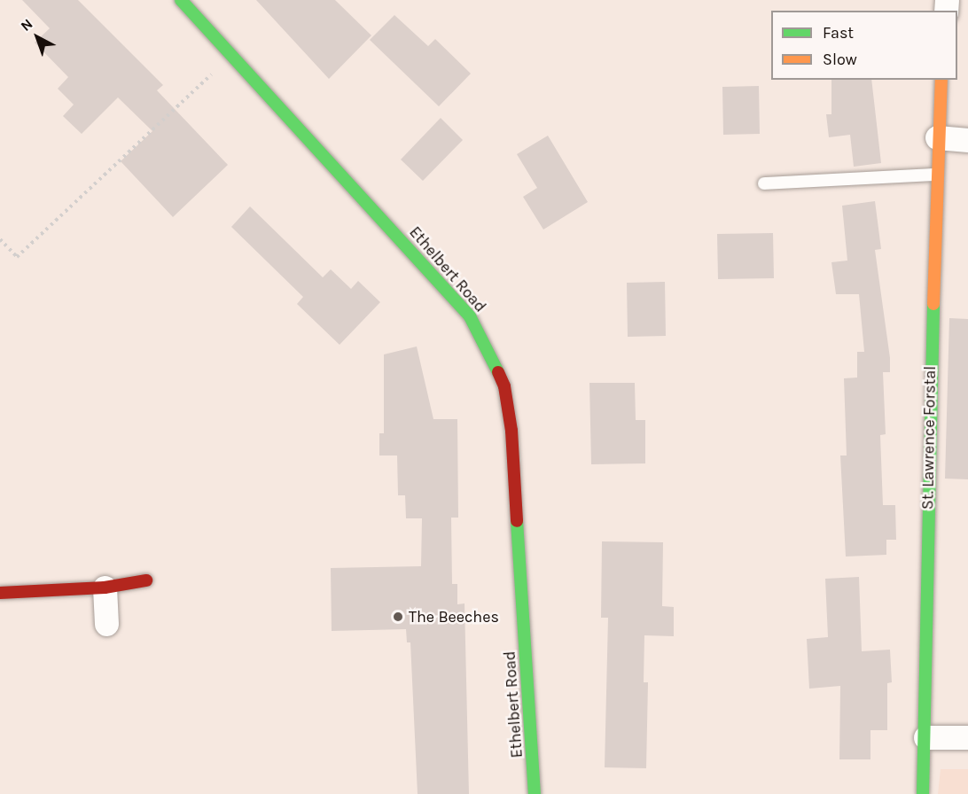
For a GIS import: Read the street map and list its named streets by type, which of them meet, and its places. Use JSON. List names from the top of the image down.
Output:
{
  "streets": {
    "street": ["Ethelbert Road", "St. Lawrence Forstal"]
  },
  "places": ["The Beeches"],
  "legend": ["Fast", "Slow"],
  "north": "top left"
}
